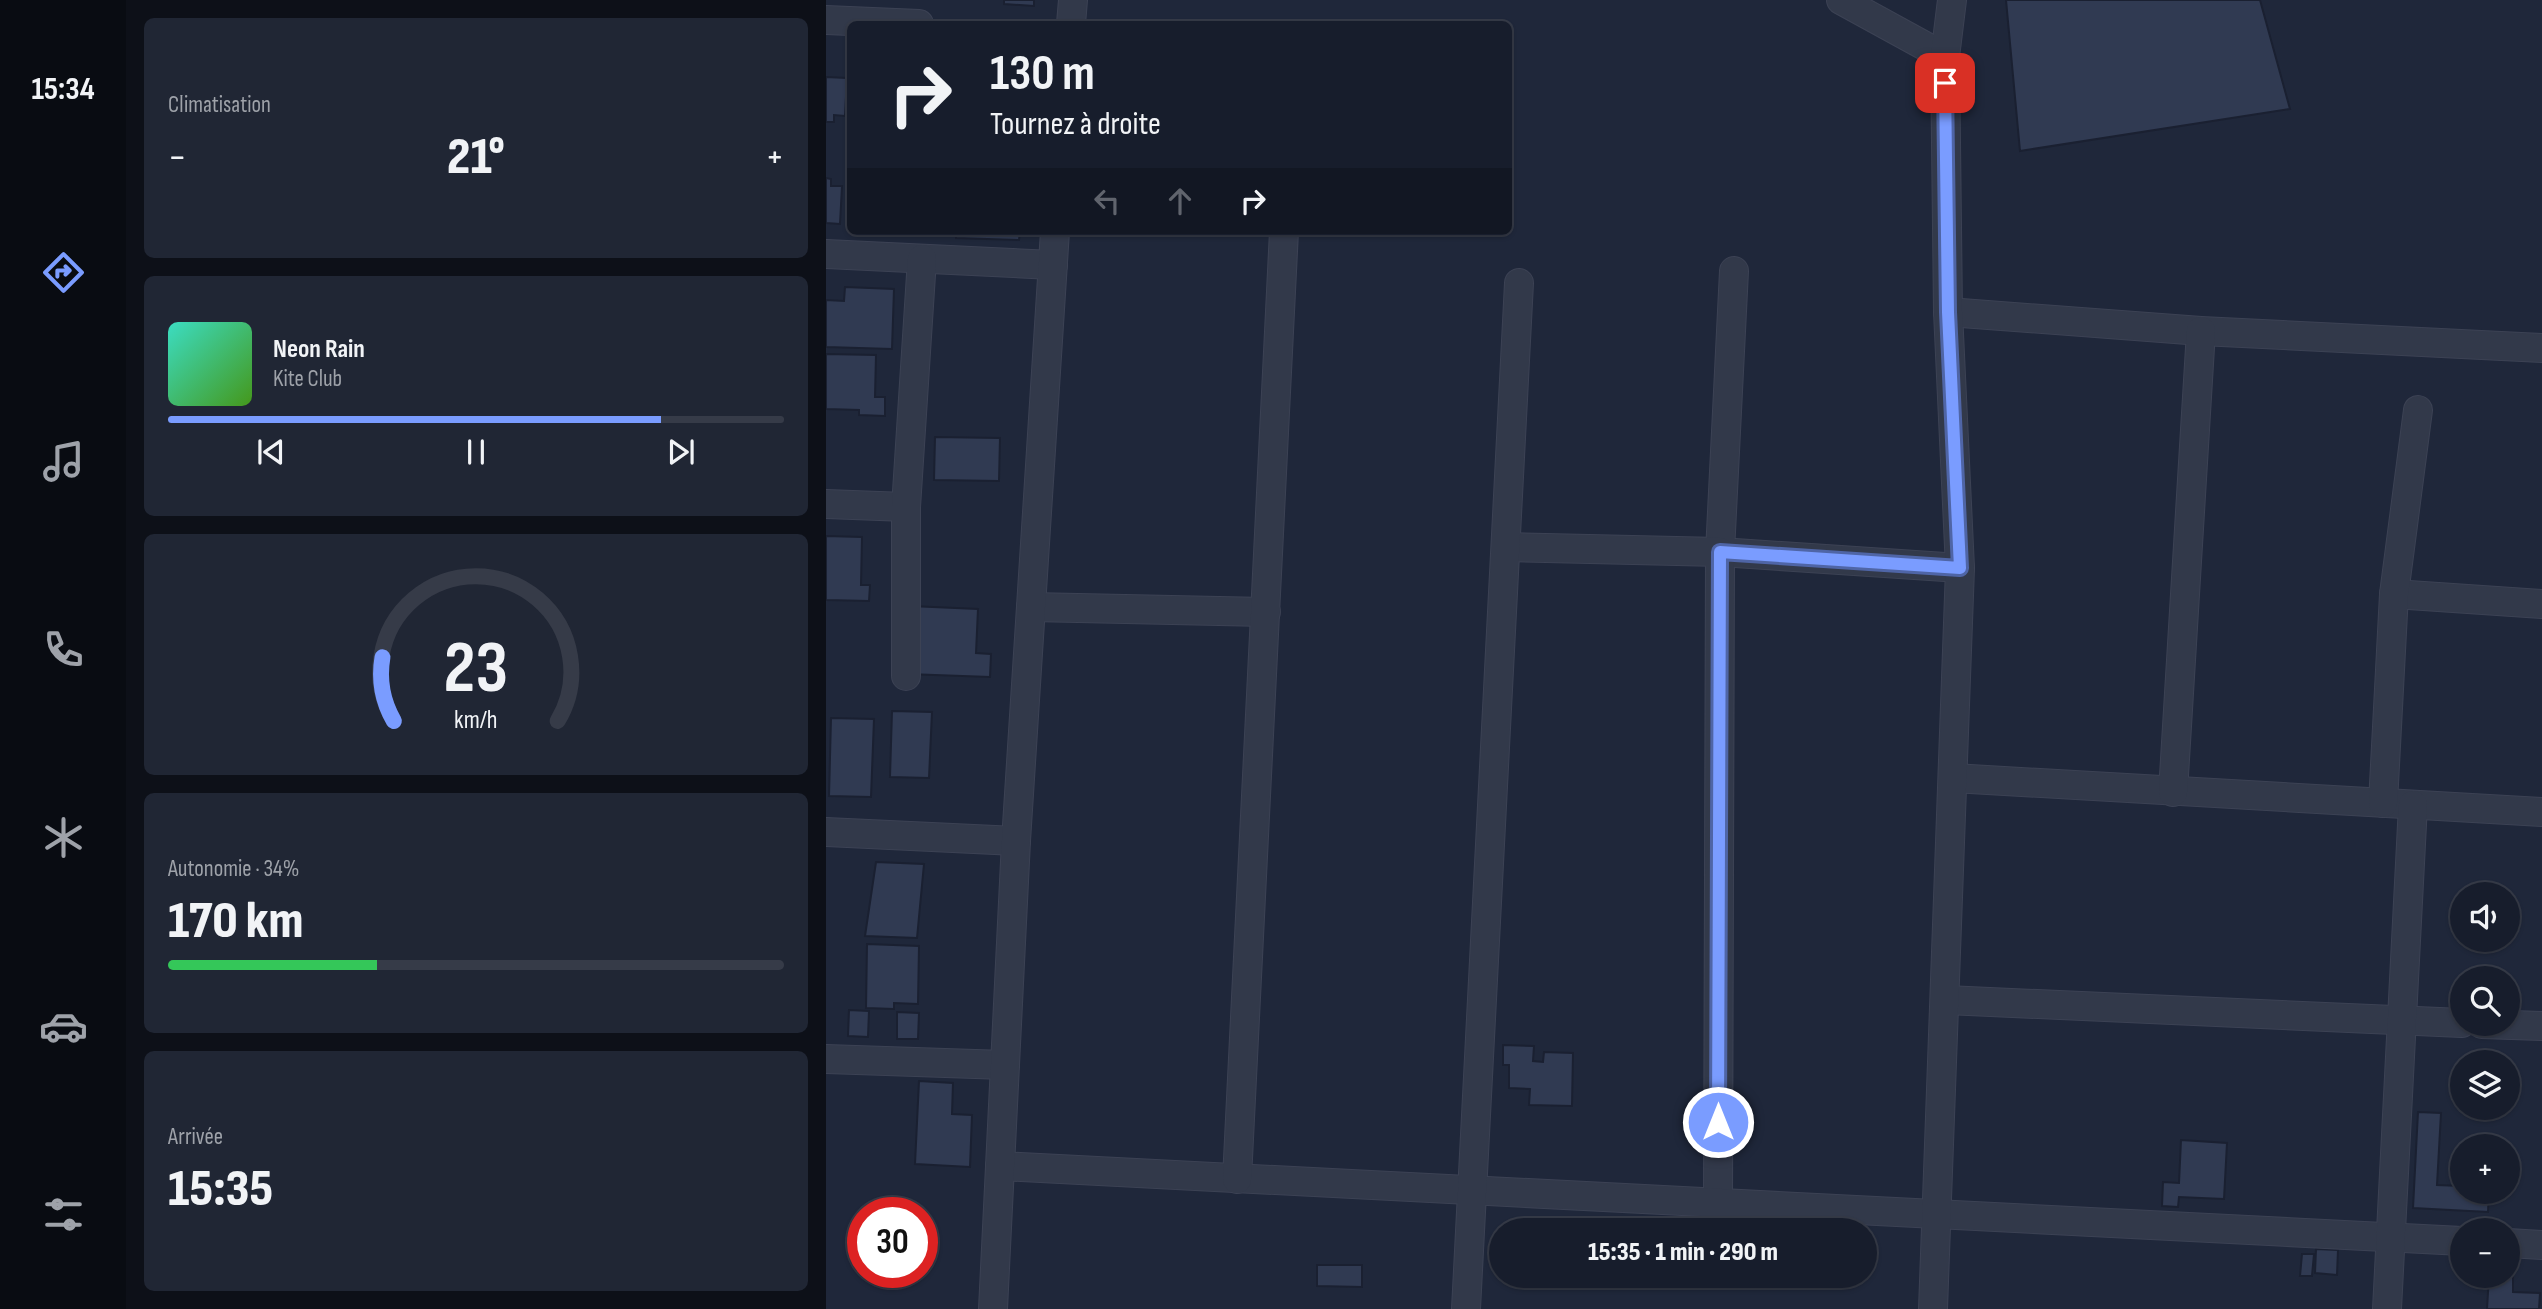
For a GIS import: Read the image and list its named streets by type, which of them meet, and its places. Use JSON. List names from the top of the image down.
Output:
{
  "page": {
    "tabs": "15:34",
    "tile": [
      "Climatisation",
      ["Autonomie · 34%", "170 km"],
      ["Arrivée", "15:35"]
    ],
    "turn": ["130 m", "Tournez à droite"],
    "heat": ["−", "21°", "+"],
    "song": ["Neon Rain", "Kite Club"],
    "map_buttons": ["+", "−"],
    "limit": "30",
    "trip": "15:35 · 1 min · 290 m",
    "gauge": ["23", "km/h"]
  }
}
